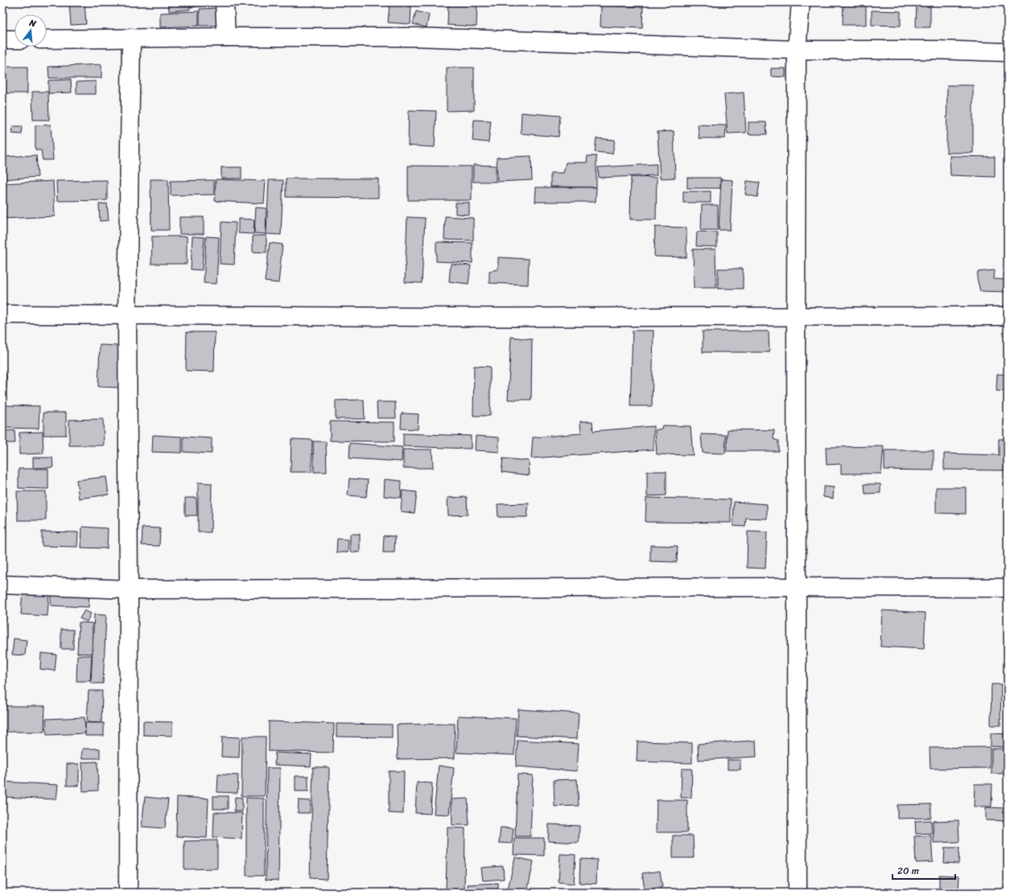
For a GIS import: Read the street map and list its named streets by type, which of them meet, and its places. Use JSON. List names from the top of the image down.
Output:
{
  "scale_bar": "20 m",
  "north": "top"
}
